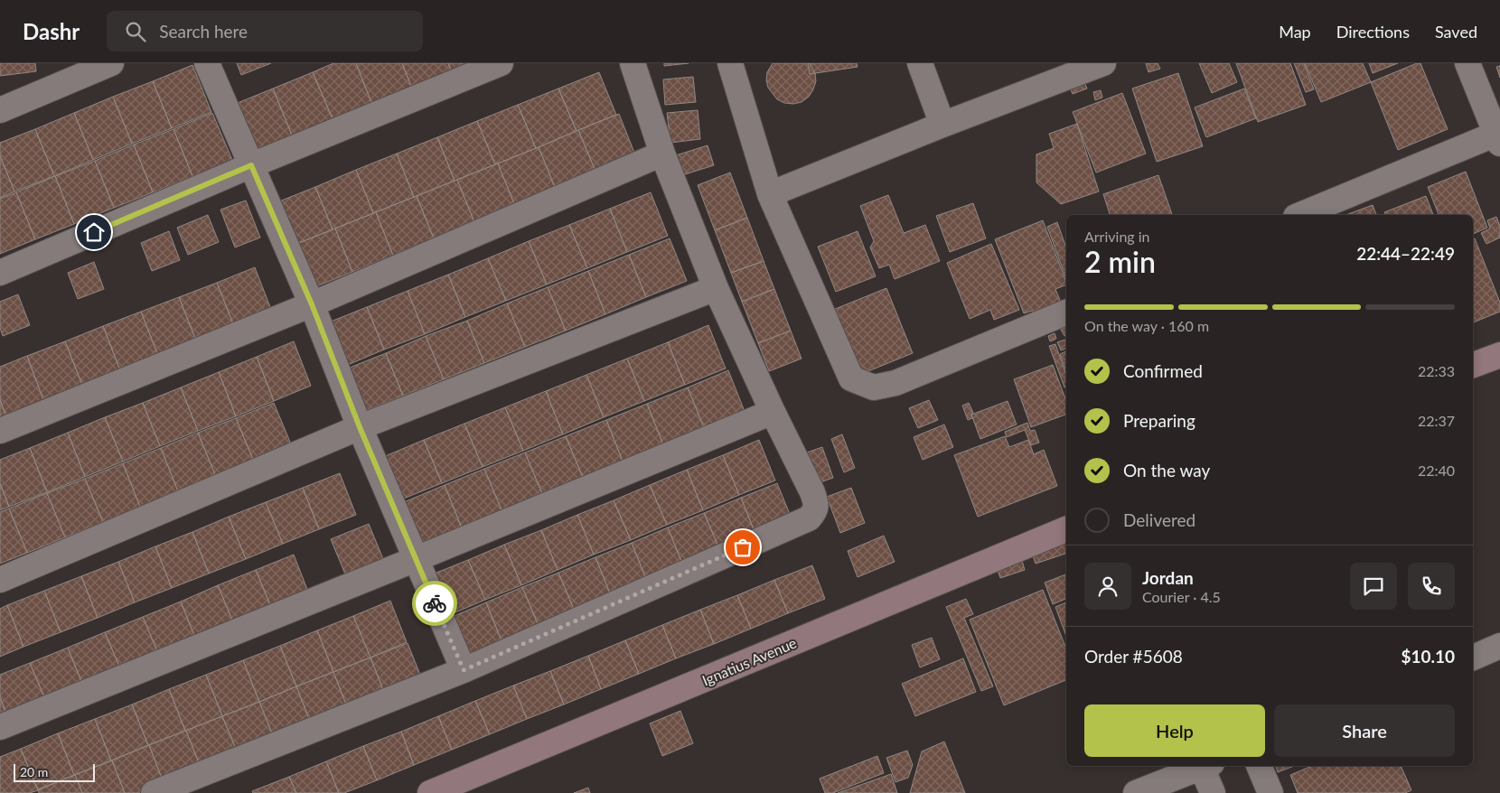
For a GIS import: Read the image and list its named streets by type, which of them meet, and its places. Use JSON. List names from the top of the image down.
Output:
{
  "streets": {
    "street": ["Ignatius Avenue"]
  },
  "scale_bar": "20 m",
  "page": {
    "header": "Dashr",
    "search": "Search here",
    "nav": ["Map", "Directions", "Saved"],
    "heading": ["2 min", "Arriving in", "22:44–22:49"],
    "panel": [
      "Jordan",
      "Courier · 4.5",
      "Order #5608",
      "$10.10"
    ],
    "bar": "On the way · 160 m",
    "list": [
      ["Confirmed", "22:33"],
      ["Preparing", "22:37"],
      ["On the way", "22:40"],
      "Delivered"
    ],
    "buttons": ["Help", "Share"],
    "scale": "20 m"
  }
}
